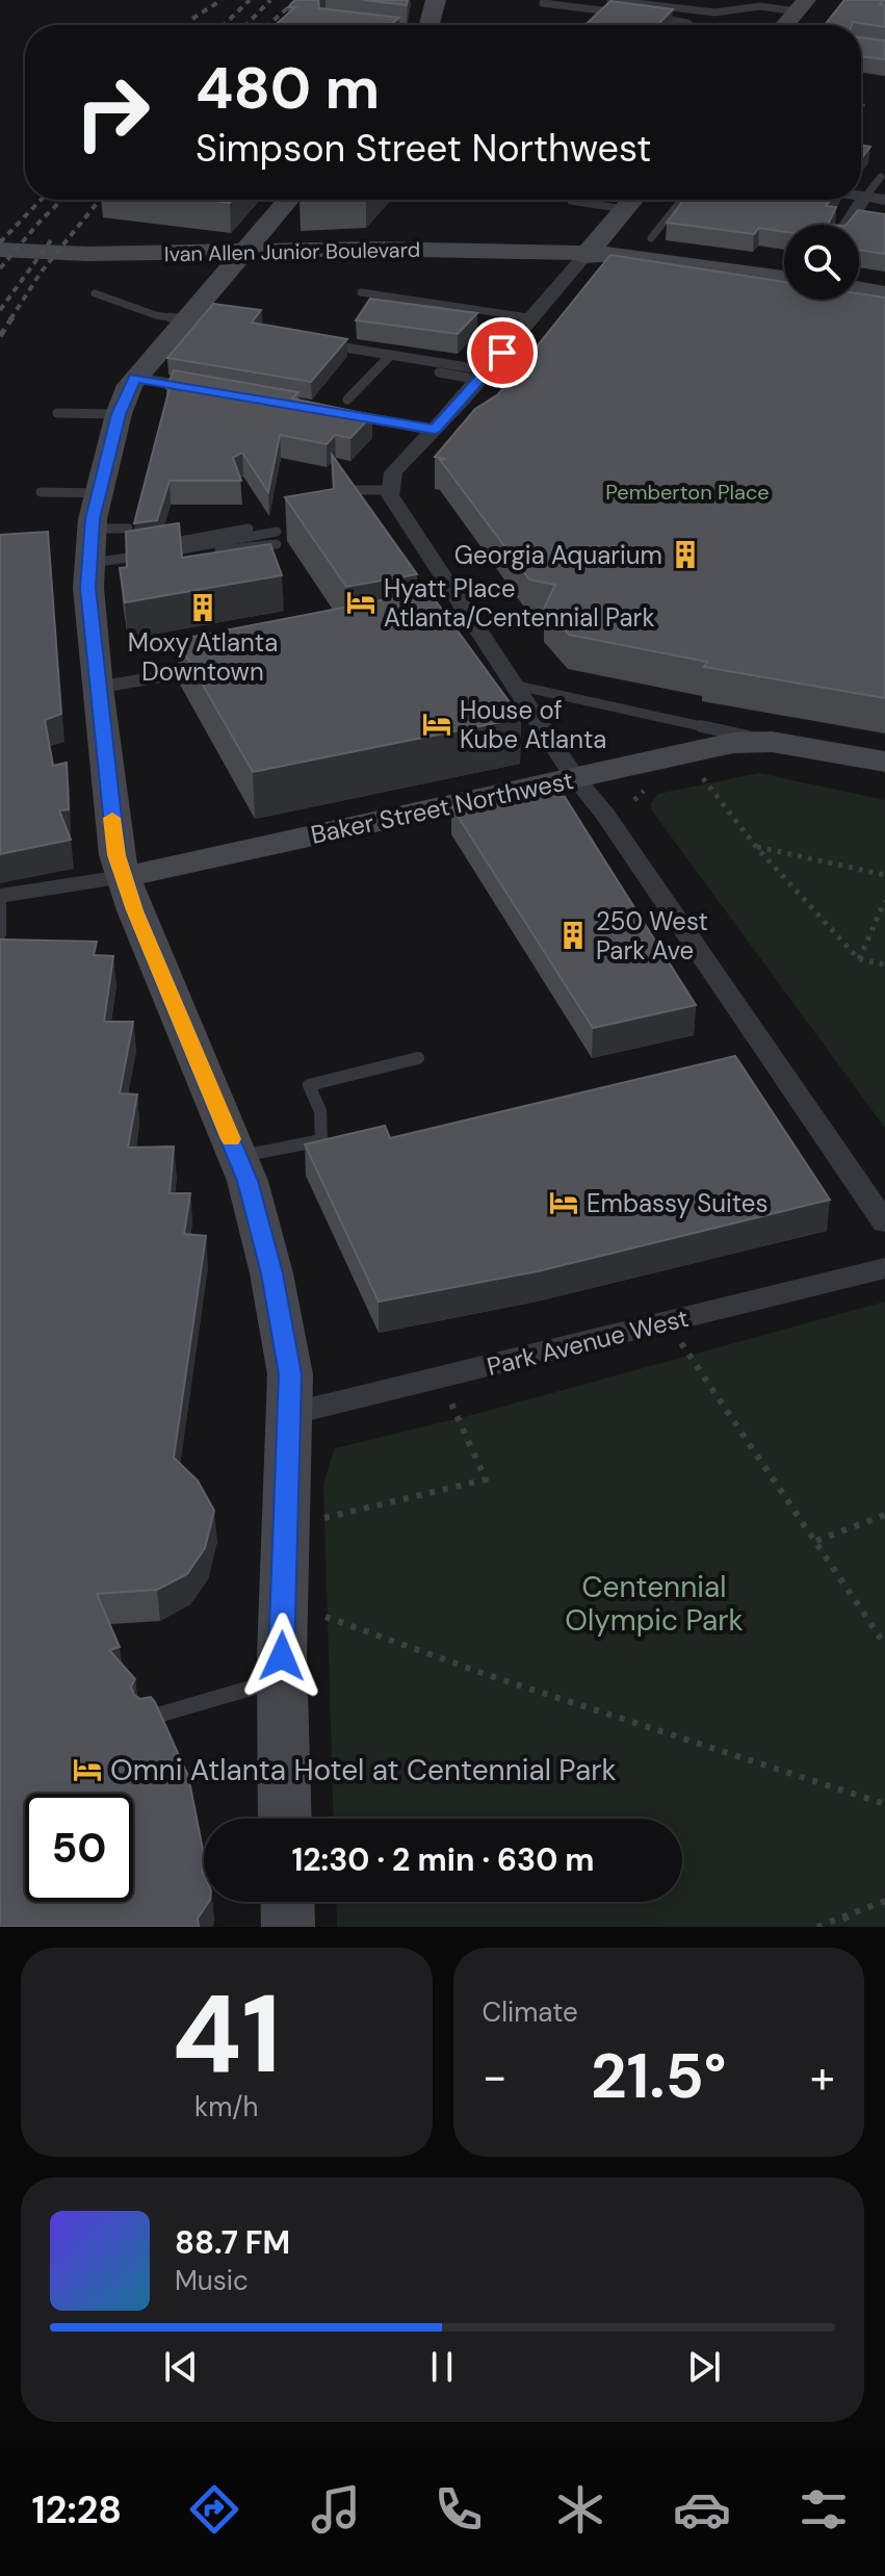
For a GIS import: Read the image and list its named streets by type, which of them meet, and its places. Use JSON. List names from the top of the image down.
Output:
{
  "streets": {
    "main road": ["Ivan Allen Junior Boulevard", "Baker Street Northwest"],
    "street": ["Park Avenue West"]
  },
  "parks": ["Pemberton Place", "Centennial Olympic Park"],
  "places": {
    "building": ["Georgia Aquarium", "Moxy Atlanta Downtown", "250 West Park Ave"],
    "hotel": [
      "Hyatt Place Atlanta/Centennial Park",
      "House of Kube Atlanta",
      "Embassy Suites",
      "Omni Atlanta Hotel at Centennial Park"
    ]
  },
  "page": {
    "turn": ["480 m", "Simpson Street Northwest"],
    "limit": "50",
    "trip": "12:30 · 2 min · 630 m",
    "tile": [
      ["41", "km/h"],
      "Climate"
    ],
    "heat": ["−", "21.5°", "+"],
    "song": ["88.7 FM", "Music"],
    "tabs": "12:28"
  }
}
